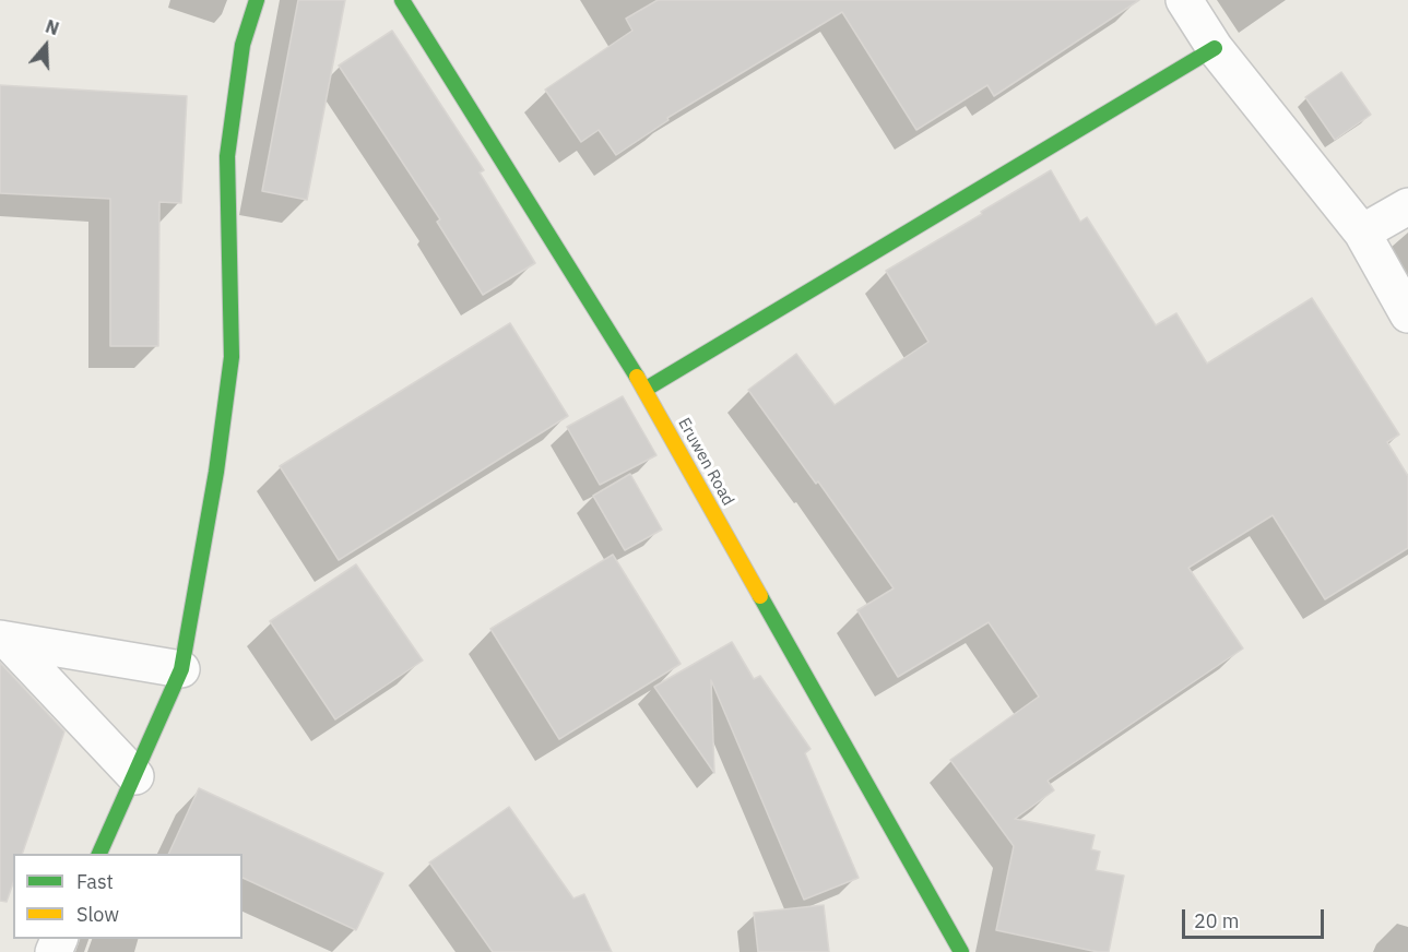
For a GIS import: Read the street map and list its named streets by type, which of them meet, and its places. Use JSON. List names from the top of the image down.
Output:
{
  "streets": {
    "street": ["Eruwen Road"]
  },
  "legend": ["Fast", "Slow"],
  "scale_bar": "20 m",
  "north": "top"
}
